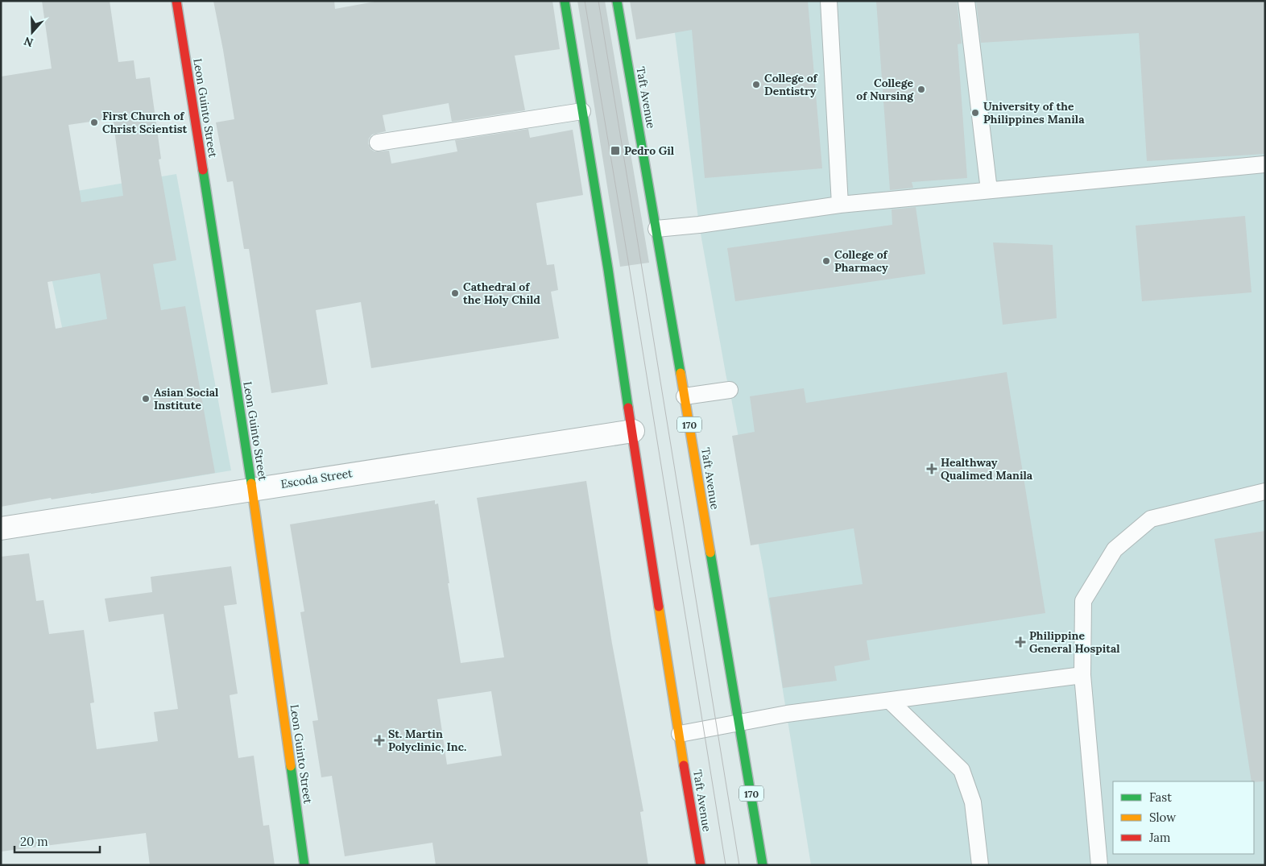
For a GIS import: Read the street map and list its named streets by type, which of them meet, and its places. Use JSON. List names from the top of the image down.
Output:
{
  "streets": {
    "main road": ["Taft Avenue", "Leon Guinto Street", "170"],
    "street": ["Escoda Street"]
  },
  "crossings": [
    ["Taft Avenue", "Escoda Street"],
    ["Leon Guinto Street", "Escoda Street"]
  ],
  "places": {
    "other": [
      "College of Dentistry",
      "College of Nursing",
      "University of the Philippines Manila",
      "First Church of Christ Scientist",
      "College of Pharmacy",
      "Cathedral of the Holy Child",
      "Asian Social Institute"
    ],
    "transit": ["Pedro Gil"],
    "health": ["Healthway Qualimed Manila", "Philippine General Hospital", "St. Martin Polyclinic, Inc."]
  },
  "legend": ["Fast", "Slow", "Jam"],
  "scale_bar": "20 m",
  "north": "bottom"
}
